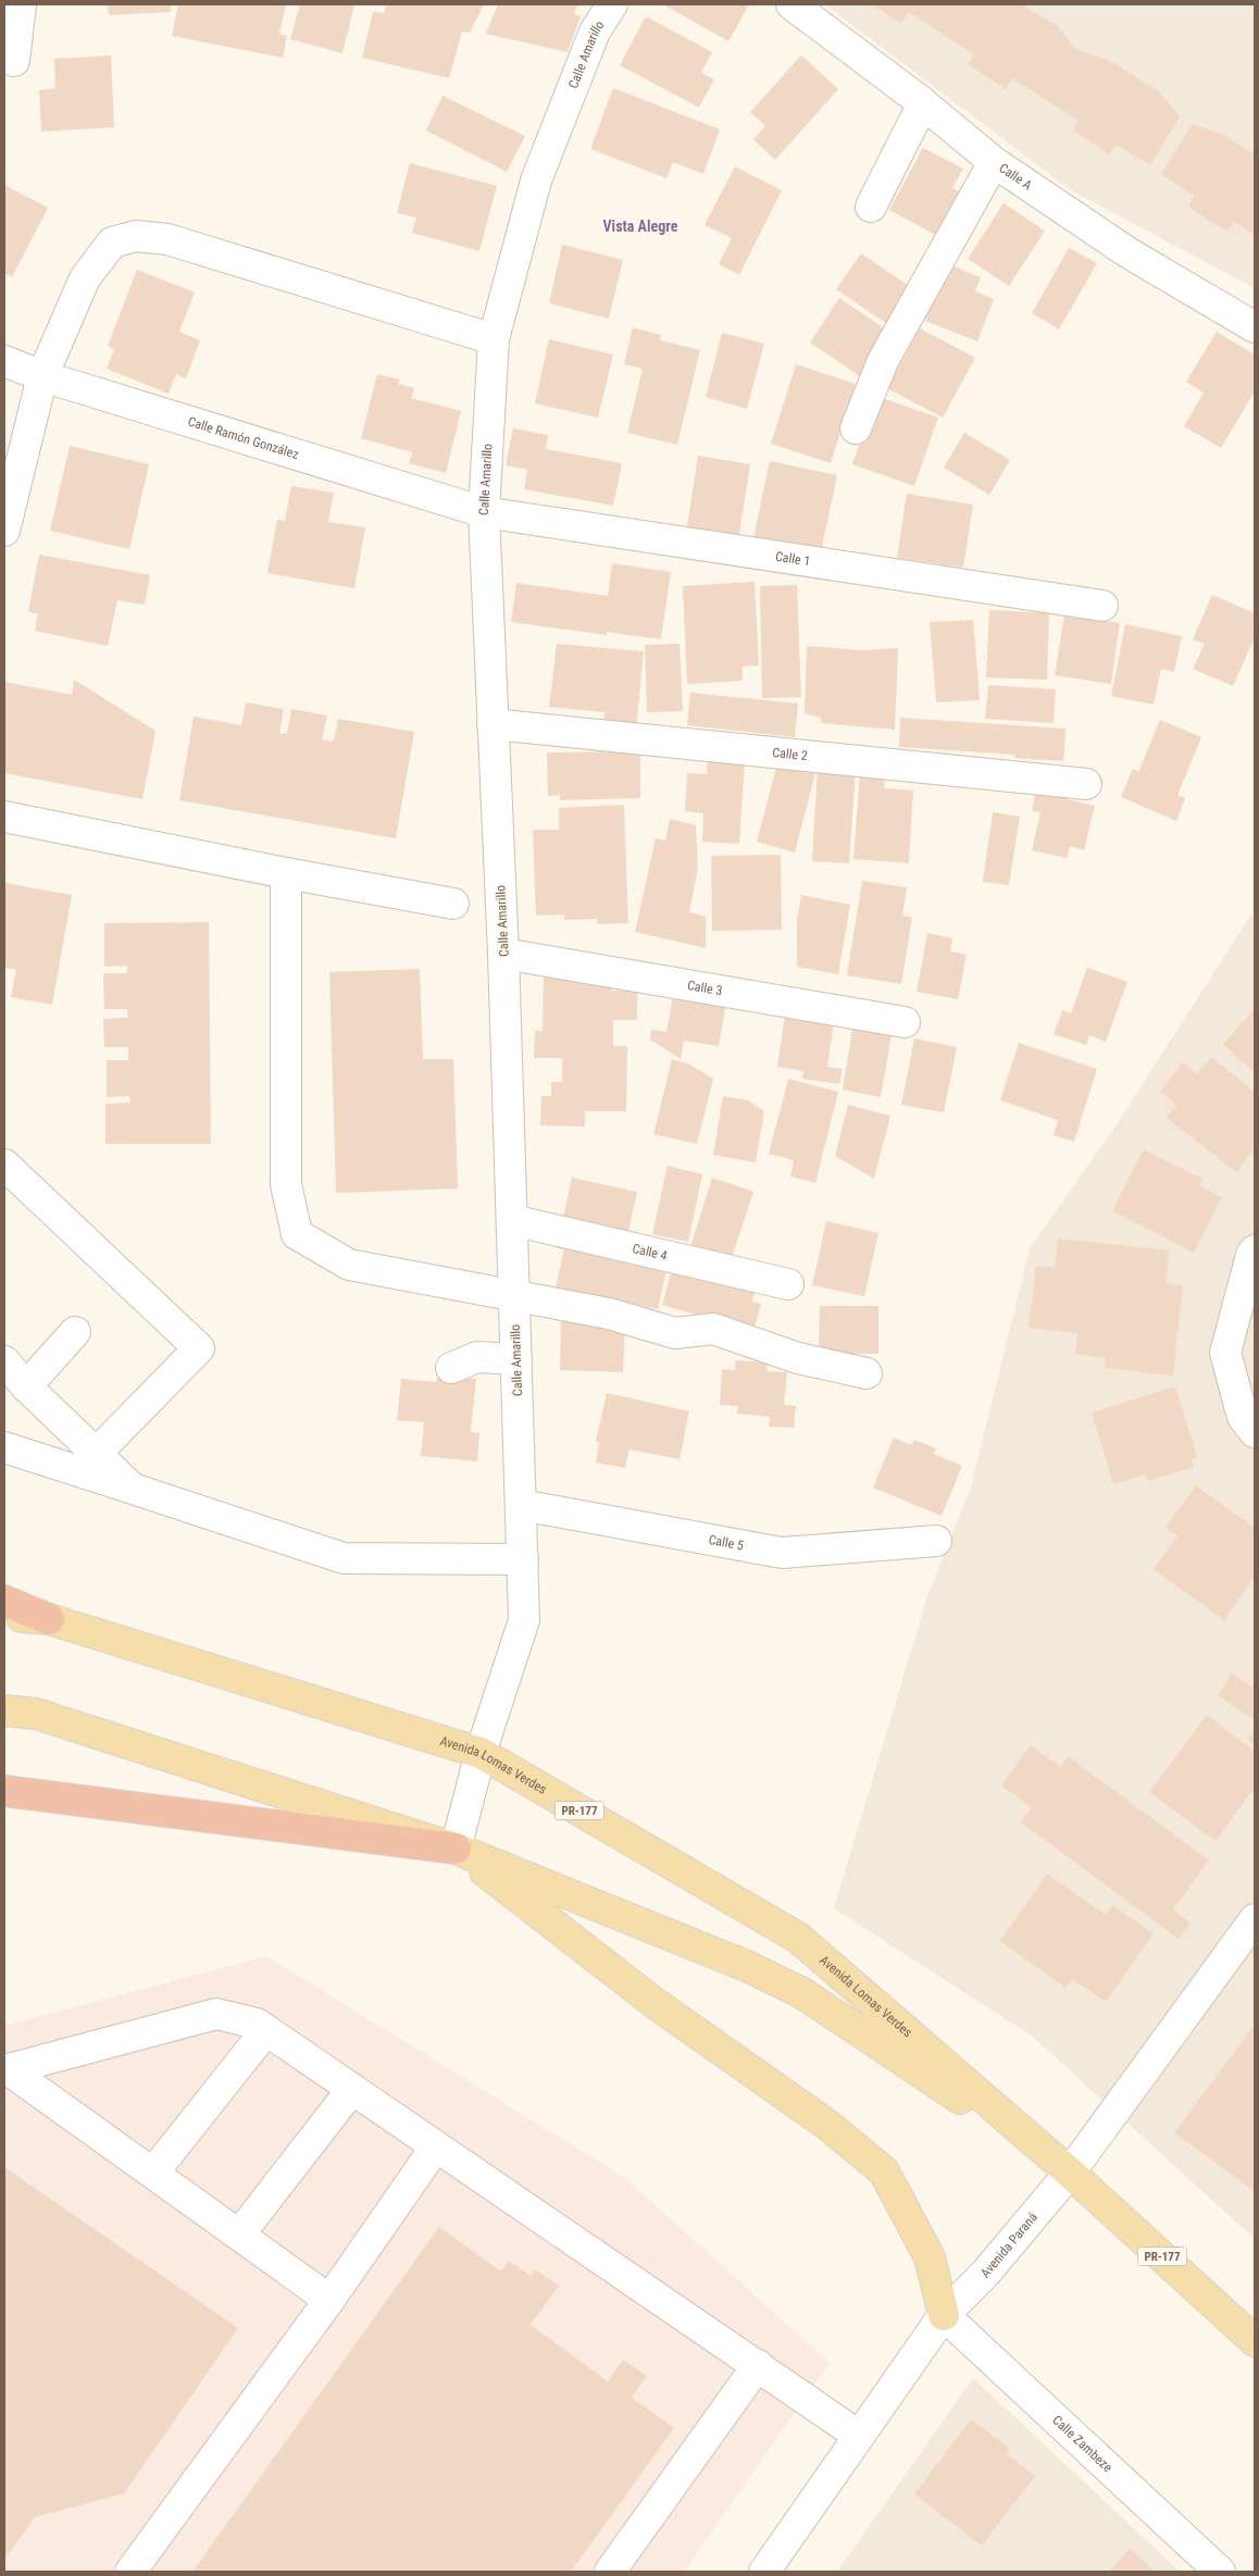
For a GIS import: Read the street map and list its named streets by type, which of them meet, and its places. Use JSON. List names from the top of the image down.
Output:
{
  "streets": {
    "main road": ["Avenida Lomas Verdes", "PR-177"],
    "street": [
      "Calle Amarillo",
      "Calle A",
      "Calle Ramón González",
      "Calle 1",
      "Calle 2",
      "Calle 3",
      "Calle 4",
      "Calle 5",
      "Avenida Paraná",
      "Calle Zambeze"
    ]
  },
  "crossings": [
    ["Calle Amarillo", "Calle Ramón González"],
    ["Calle Amarillo", "Calle 1"],
    ["Calle Amarillo", "Calle 2"],
    ["Calle Amarillo", "Calle 3"],
    ["Calle Amarillo", "Calle 4"],
    ["Calle Amarillo", "Calle 5"],
    ["Calle Amarillo", "Avenida Lomas Verdes"],
    ["Calle Ramón González", "Calle 1"],
    ["Avenida Lomas Verdes", "Avenida Paraná"],
    ["Avenida Paraná", "Calle Zambeze"]
  ],
  "districts": ["Vista Alegre"]
}
